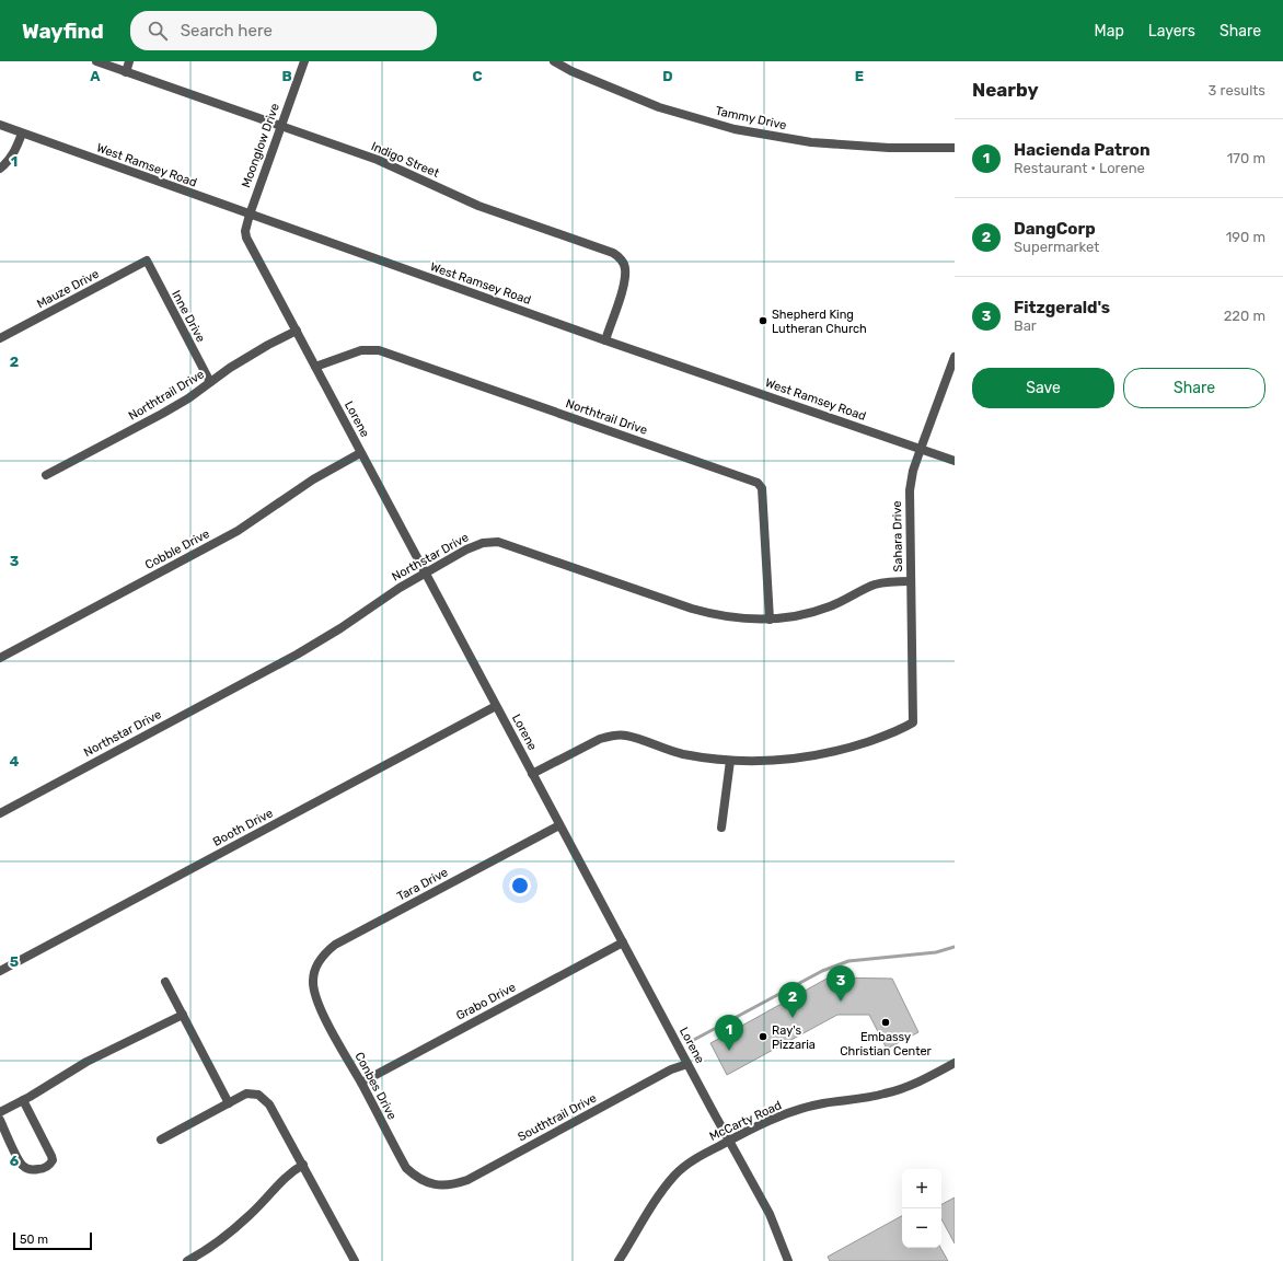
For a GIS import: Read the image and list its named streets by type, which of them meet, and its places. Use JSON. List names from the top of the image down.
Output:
{
  "streets": {
    "street": [
      "Tammy Drive",
      "Moonglow Drive",
      "Indigo Street",
      "West Ramsey Road",
      "Mauze Drive",
      "Inne Drive",
      "Northtrail Drive",
      "Lorene",
      "Sahara Drive",
      "Cobble Drive",
      "Northstar Drive",
      "Booth Drive",
      "Tara Drive",
      "Grabo Drive",
      "Conbes Drive",
      "Southtrail Drive",
      "McCarty Road"
    ]
  },
  "crossings": [
    ["Moonglow Drive", "Indigo Street"],
    ["Moonglow Drive", "West Ramsey Road"],
    ["Moonglow Drive", "Lorene"],
    ["Indigo Street", "West Ramsey Road"],
    ["West Ramsey Road", "Lorene"],
    ["West Ramsey Road", "Sahara Drive"],
    ["Mauze Drive", "Inne Drive"],
    ["Inne Drive", "Northtrail Drive"],
    ["Northtrail Drive", "Lorene"],
    ["Northtrail Drive", "Northstar Drive"],
    ["Lorene", "Cobble Drive"],
    ["Lorene", "Northstar Drive"],
    ["Lorene", "Booth Drive"],
    ["Lorene", "Tara Drive"],
    ["Lorene", "Grabo Drive"],
    ["Lorene", "Southtrail Drive"],
    ["Lorene", "McCarty Road"],
    ["Sahara Drive", "Northstar Drive"],
    ["Tara Drive", "Conbes Drive"],
    ["Grabo Drive", "Conbes Drive"],
    ["Conbes Drive", "Southtrail Drive"]
  ],
  "places": ["Shepherd King Lutheran Church", "Embassy Christian Center", "Ray's Pizzaria"],
  "scale_bar": "50 m",
  "page": {
    "header": "Wayfind",
    "search": "Search here",
    "nav": ["Map", "Layers", "Share"],
    "heading": ["Nearby", "3 results"],
    "list": [
      {
        "mark": "1",
        "name": "Hacienda Patron",
        "note": "Restaurant · Lorene",
        "value": "170 m"
      },
      {
        "mark": "2",
        "name": "DangCorp",
        "note": "Supermarket",
        "value": "190 m"
      },
      {
        "mark": "3",
        "name": "Fitzgerald's",
        "note": "Bar",
        "value": "220 m"
      }
    ],
    "buttons": ["Save", "Share"],
    "pins": ["3", "2", "1"],
    "map_buttons": ["+", "−"],
    "scale": "50 m"
  },
  "grid": {
    "columns": [
      "A",
      "B",
      "C",
      "D",
      "E"
    ],
    "rows": [
      "1",
      "2",
      "3",
      "4",
      "5",
      "6"
    ]
  }
}
